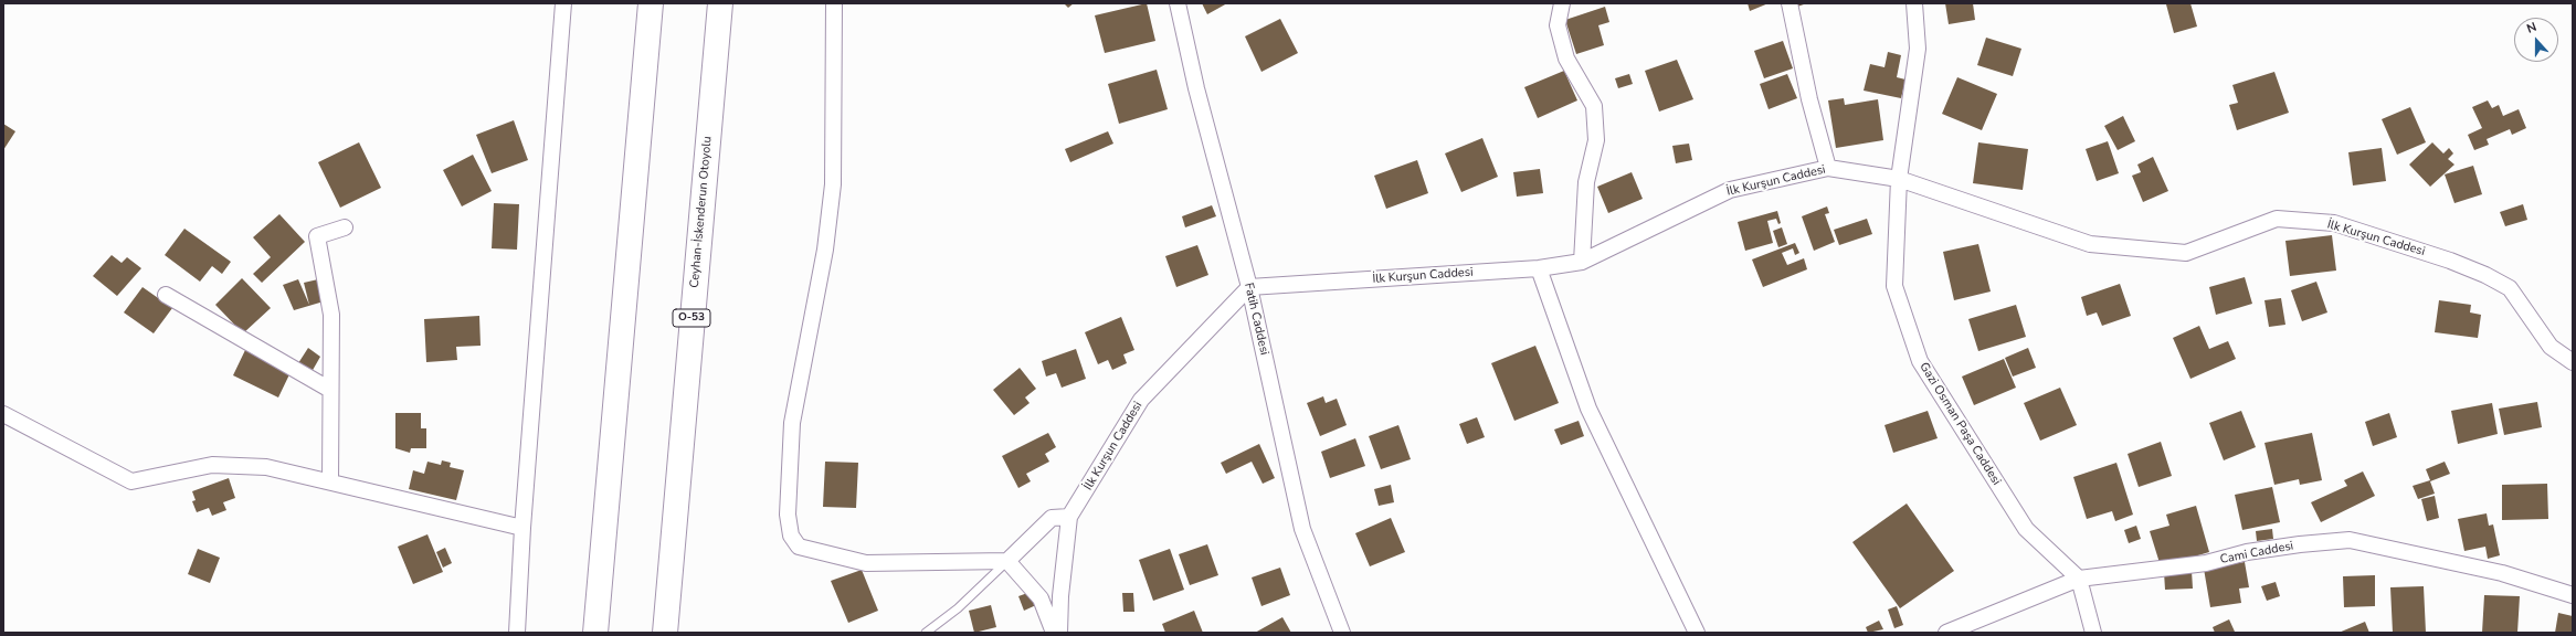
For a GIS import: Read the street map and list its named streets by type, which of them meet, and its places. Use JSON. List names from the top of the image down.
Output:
{
  "streets": {
    "highway": ["Ceyhan-İskenderun Otoyolu", "O-53"],
    "street": [
      "İlk Kurşun Caddesi",
      "Fatih Caddesi",
      "Gazi Osman Paşa Caddesi",
      "Cami Caddesi"
    ]
  },
  "crossings": [
    ["İlk Kurşun Caddesi", "Fatih Caddesi"],
    ["İlk Kurşun Caddesi", "Gazi Osman Paşa Caddesi"],
    ["Gazi Osman Paşa Caddesi", "Cami Caddesi"]
  ],
  "north": "top"
}
